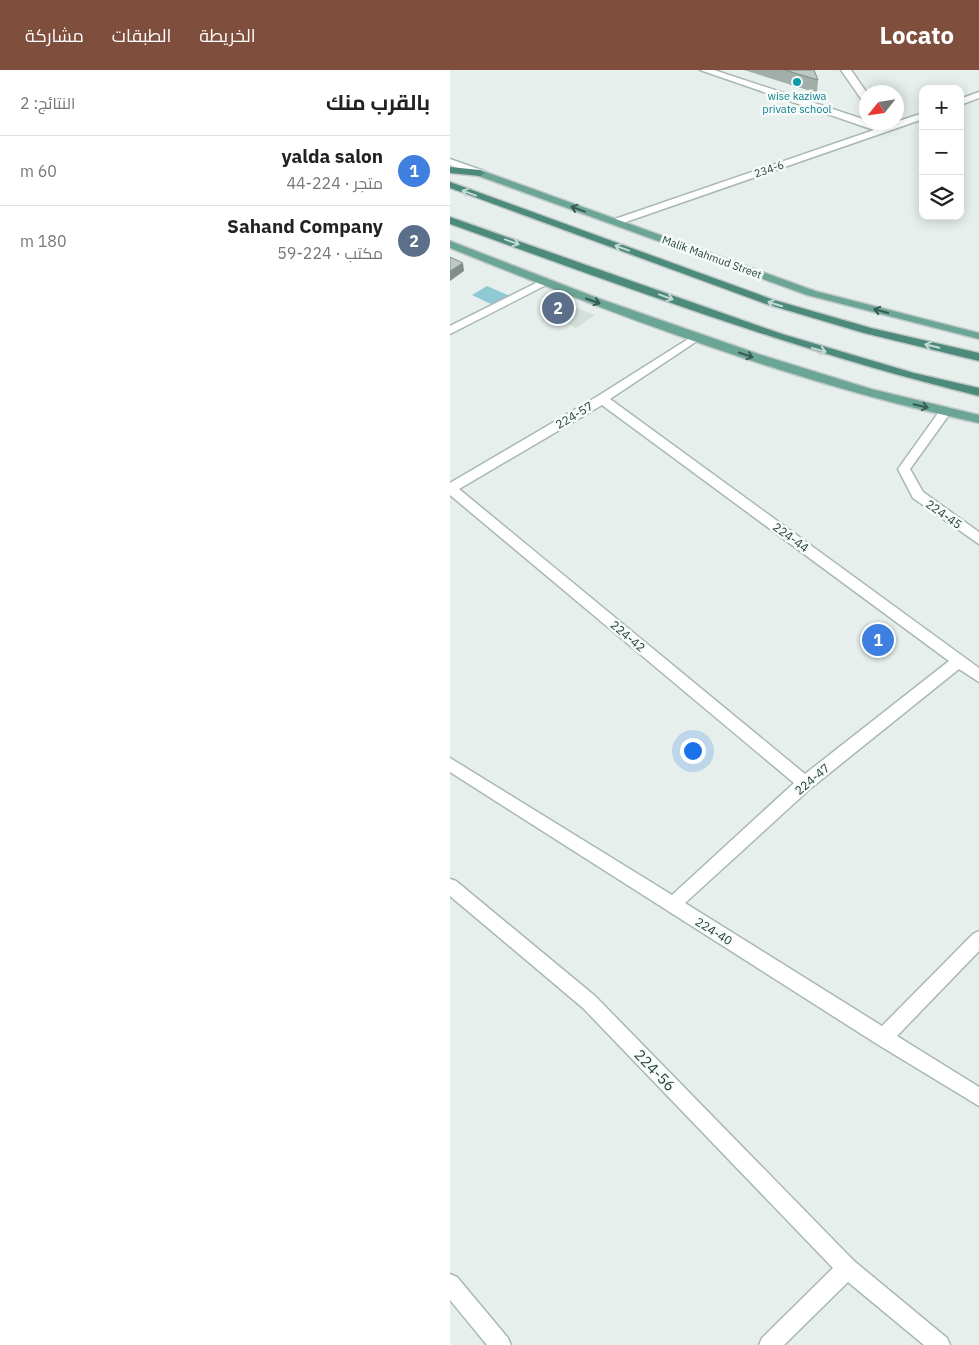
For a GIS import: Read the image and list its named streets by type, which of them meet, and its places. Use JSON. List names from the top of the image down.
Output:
{
  "streets": {
    "main road": ["Malik Mahmud Street"],
    "street": [
      "234-6",
      "224-57",
      "224-45",
      "224-44",
      "224-42",
      "224-47",
      "224-40",
      "224-56"
    ]
  },
  "crossings": [
    ["234-6", "Malik Mahmud Street"],
    ["224-57", "224-44"],
    ["224-57", "224-42"],
    ["224-44", "224-47"],
    ["224-42", "224-47"],
    ["224-47", "224-40"]
  ],
  "places": ["wise kaziwa private school"],
  "north": "bottom left",
  "page": {
    "header": "Locato",
    "nav": ["الخريطة", "الطبقات", "مشاركة"],
    "heading": ["بالقرب منك", "النتائج: 2"],
    "map_buttons": ["+", "−"],
    "list": [
      {
        "mark": "1",
        "name": "yalda salon",
        "note": "متجر · 224-44",
        "value": "60 m"
      },
      {
        "mark": "2",
        "name": "Sahand Company",
        "note": "مكتب · 224-59",
        "value": "180 m"
      }
    ],
    "pins": ["2", "1"]
  }
}
